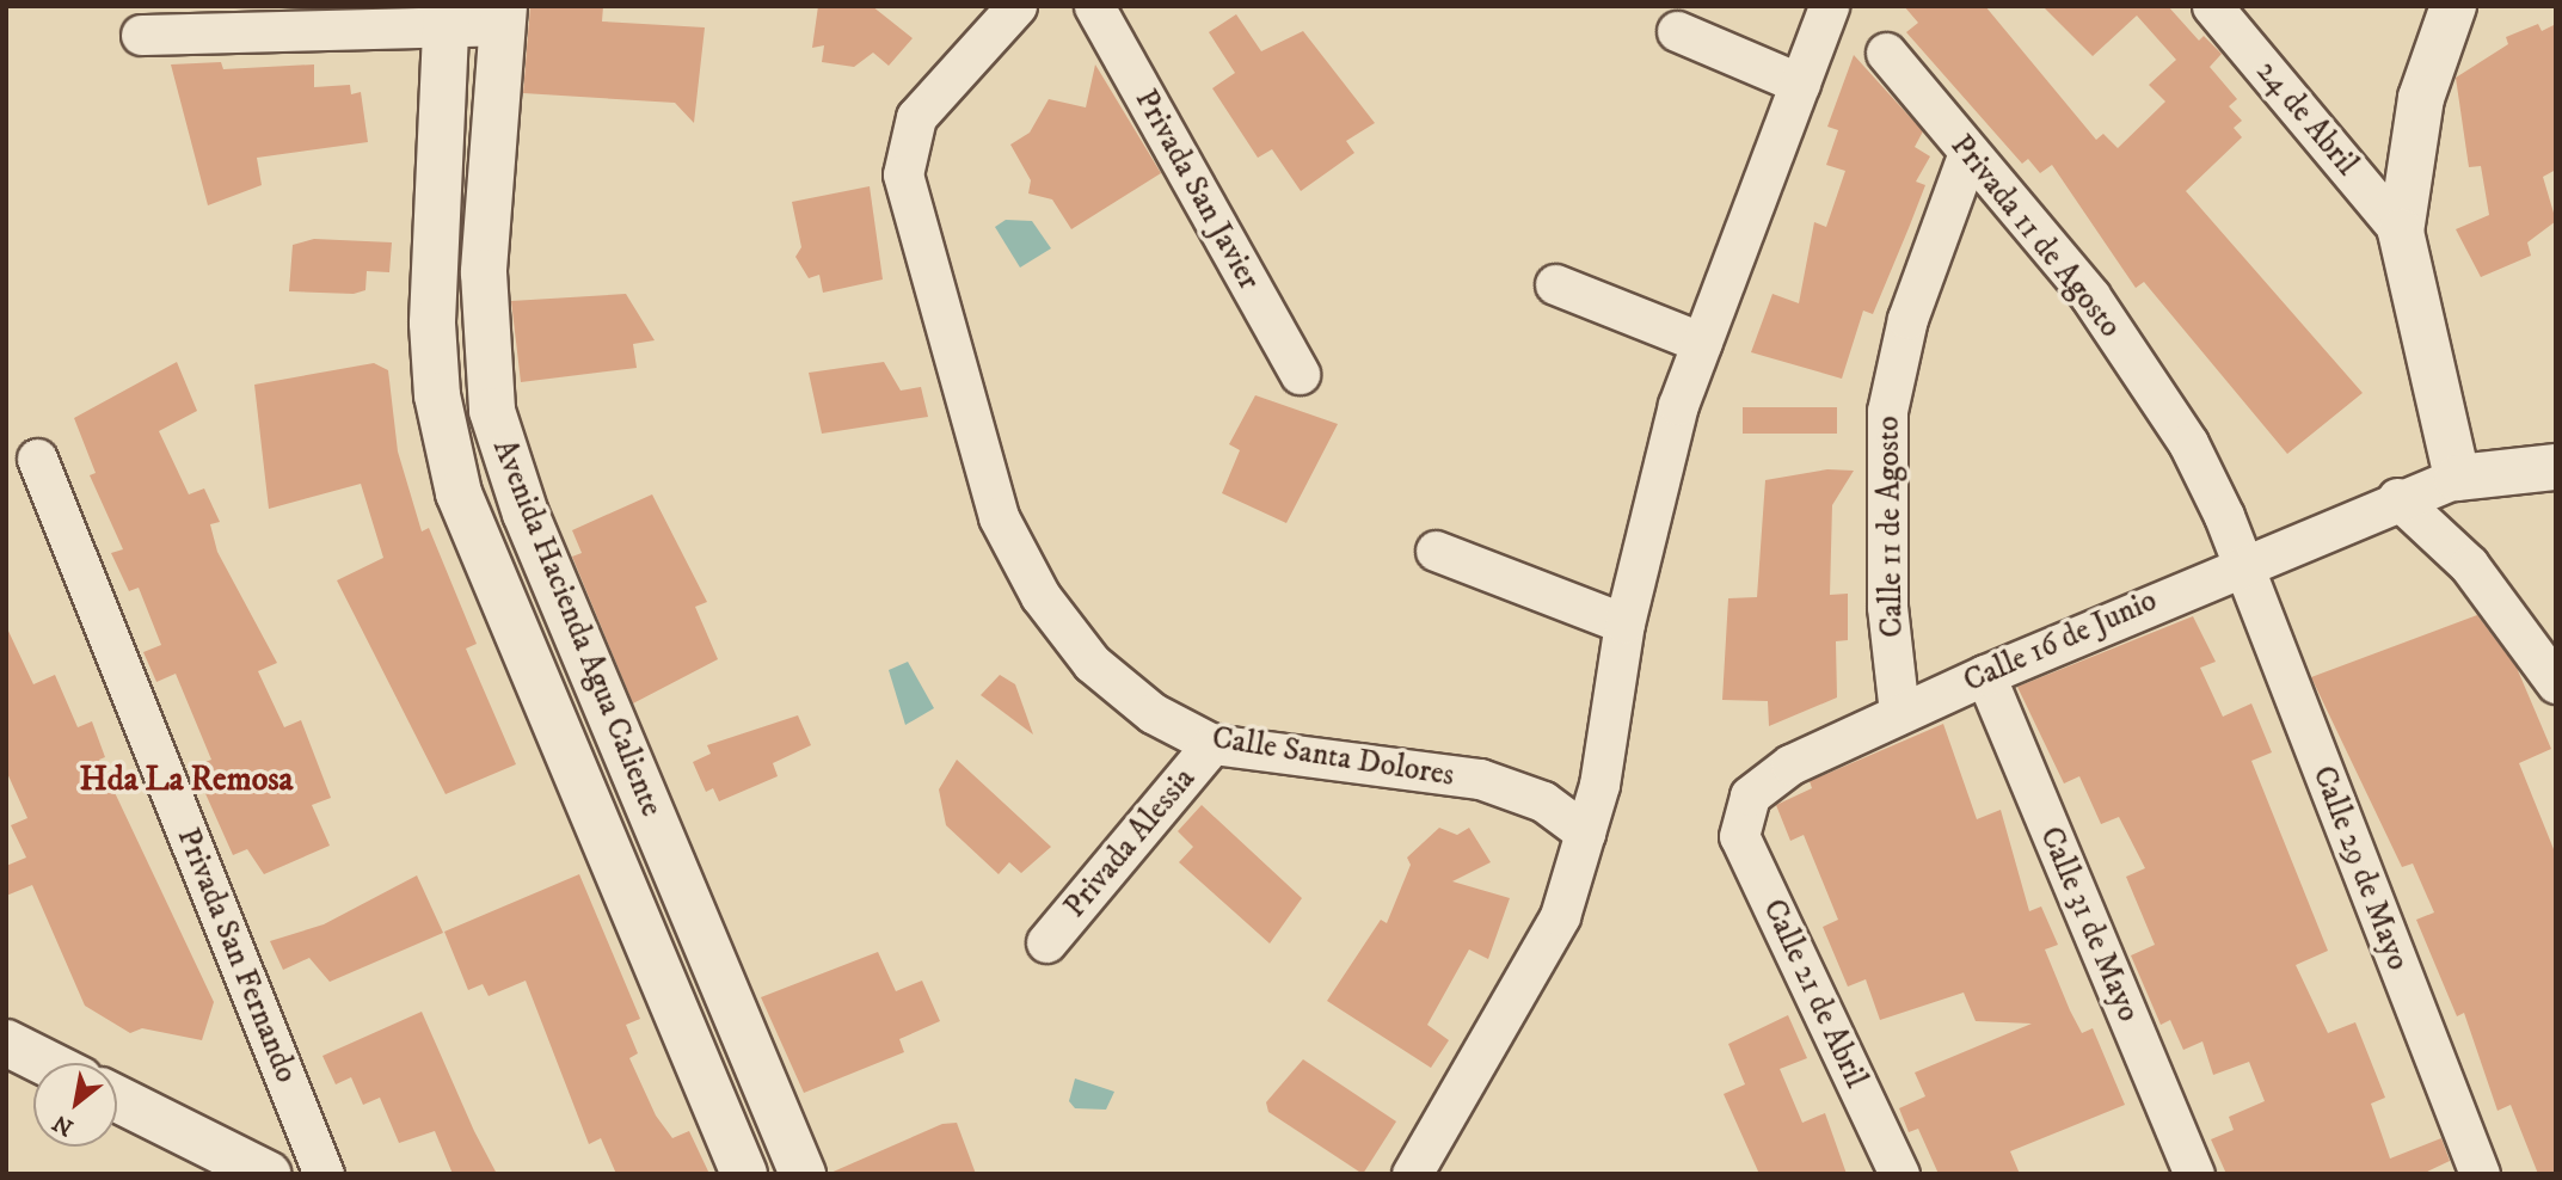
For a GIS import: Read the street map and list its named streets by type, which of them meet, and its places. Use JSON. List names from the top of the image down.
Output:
{
  "streets": {
    "main road": ["Avenida Hacienda Agua Caliente"],
    "street": [
      "24 de Abril",
      "Privada San Javier",
      "Privada 11 de Agosto",
      "Calle 11 de Agosto",
      "Calle 16 de Junio",
      "Calle Santa Dolores",
      "Privada Alessia",
      "Calle 29 de Mayo",
      "Calle 31 de Mayo",
      "Privada San Fernando",
      "Calle 21 de Abril"
    ]
  },
  "crossings": [
    ["Privada 11 de Agosto", "Calle 11 de Agosto"],
    ["Privada 11 de Agosto", "Calle 16 de Junio"],
    ["Privada 11 de Agosto", "Calle 29 de Mayo"],
    ["Calle 11 de Agosto", "Calle 16 de Junio"],
    ["Calle 16 de Junio", "Calle 29 de Mayo"],
    ["Calle 16 de Junio", "Calle 31 de Mayo"],
    ["Calle 16 de Junio", "Calle 21 de Abril"],
    ["Calle Santa Dolores", "Privada Alessia"]
  ],
  "districts": ["Hda La Remosa"],
  "north": "bottom left"
}
